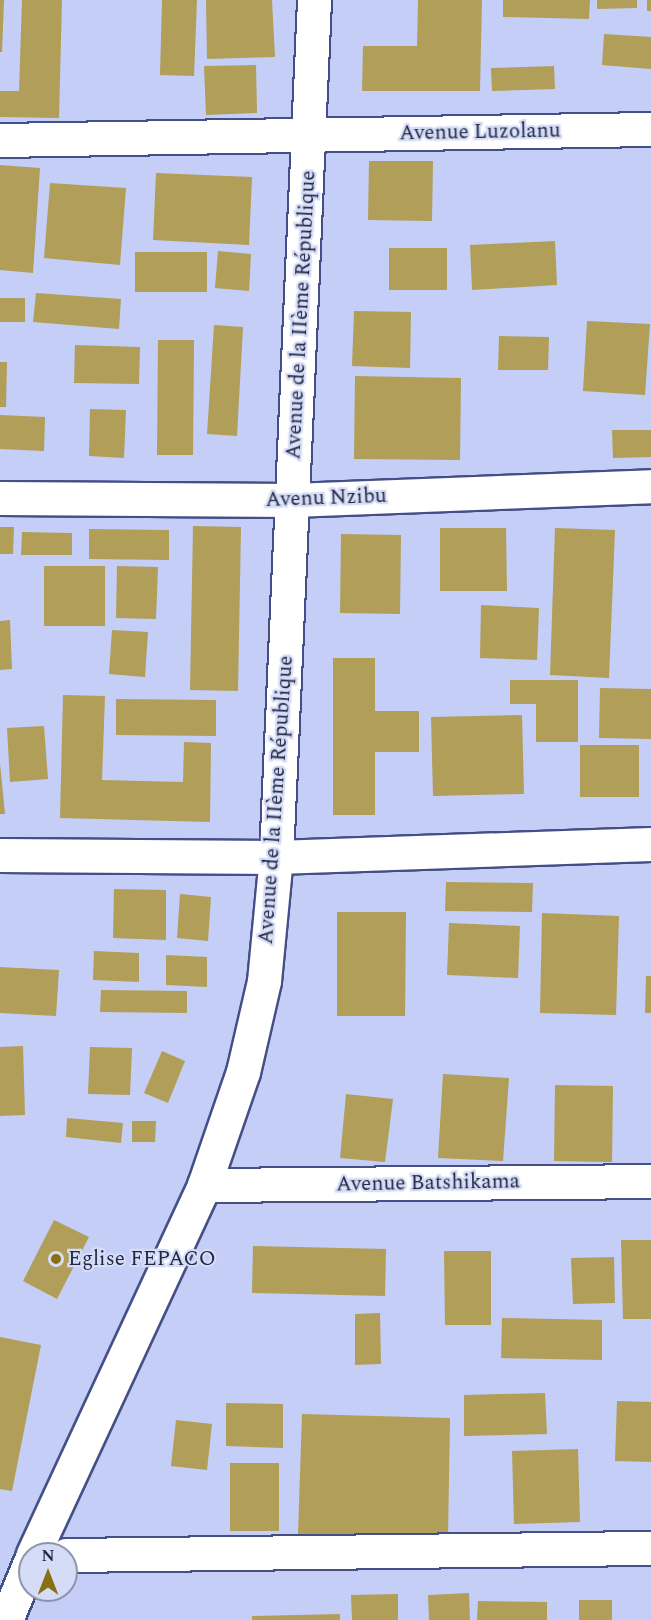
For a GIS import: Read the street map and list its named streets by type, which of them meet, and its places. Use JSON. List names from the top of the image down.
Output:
{
  "streets": {
    "street": [
      "Avenue Luzolanu",
      "Avenue de la IIème République",
      "Avenu Nzibu",
      "Avenue Batshikama"
    ]
  },
  "crossings": [
    ["Avenue Luzolanu", "Avenue de la IIème République"],
    ["Avenue de la IIème République", "Avenu Nzibu"],
    ["Avenue de la IIème République", "Avenue Batshikama"]
  ],
  "places": ["Eglise FEPACO"],
  "north": "top"
}
